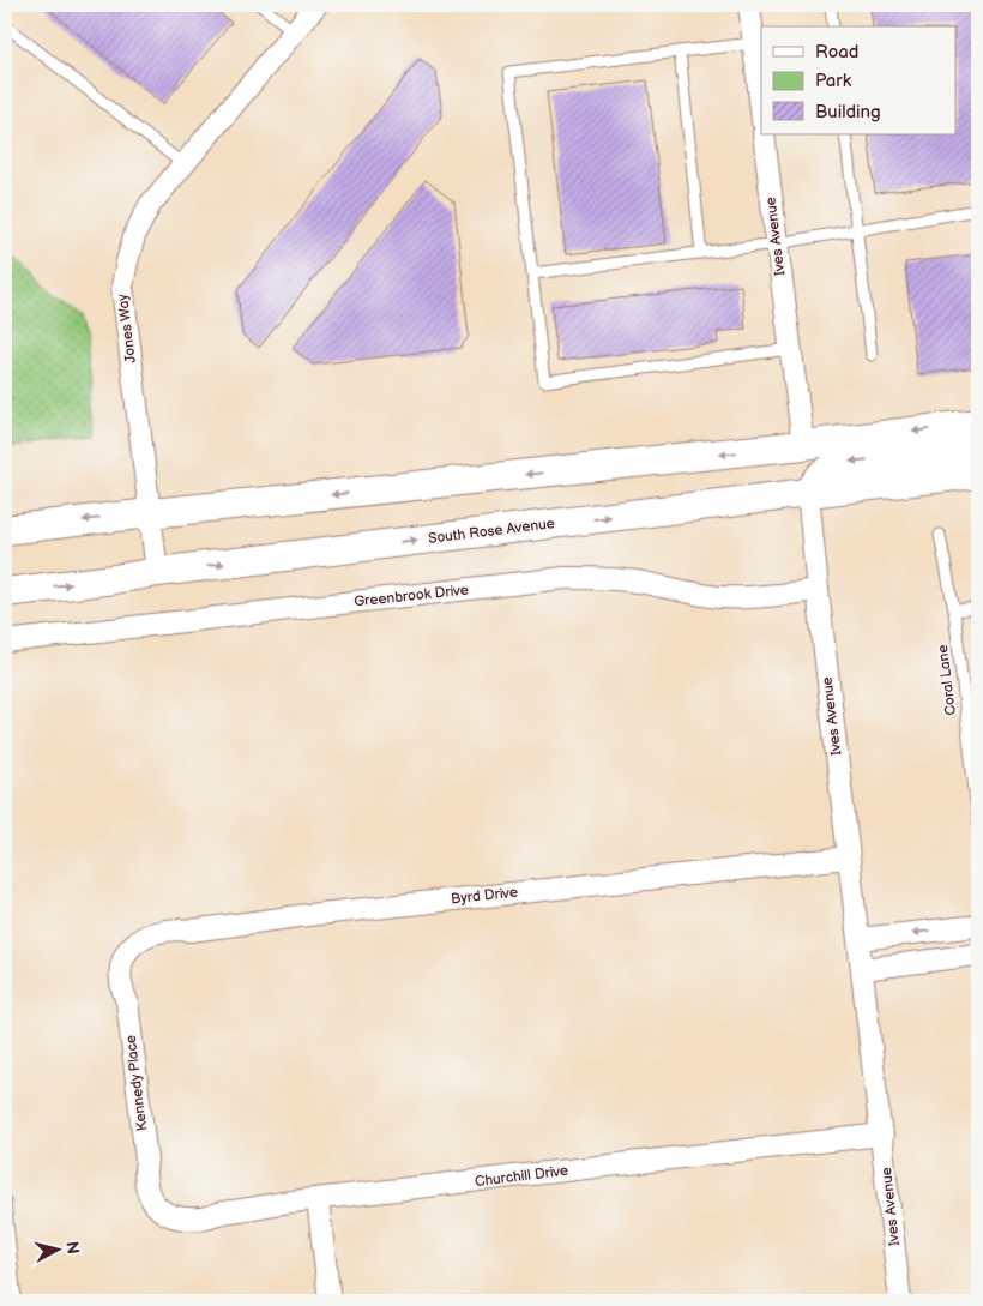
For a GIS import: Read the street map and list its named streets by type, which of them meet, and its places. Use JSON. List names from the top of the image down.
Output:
{
  "streets": {
    "main road": ["South Rose Avenue"],
    "street": [
      "Ives Avenue",
      "Jones Way",
      "Greenbrook Drive",
      "Byrd Drive",
      "Kennedy Place",
      "Churchill Drive"
    ],
    "lane": ["Coral Lane"]
  },
  "crossings": [
    ["Ives Avenue", "South Rose Avenue"],
    ["Ives Avenue", "Greenbrook Drive"],
    ["Ives Avenue", "Byrd Drive"],
    ["Ives Avenue", "Churchill Drive"],
    ["Jones Way", "South Rose Avenue"],
    ["Byrd Drive", "Kennedy Place"],
    ["Kennedy Place", "Churchill Drive"]
  ],
  "legend": ["Road", "Park", "Building"],
  "north": "right"
}
